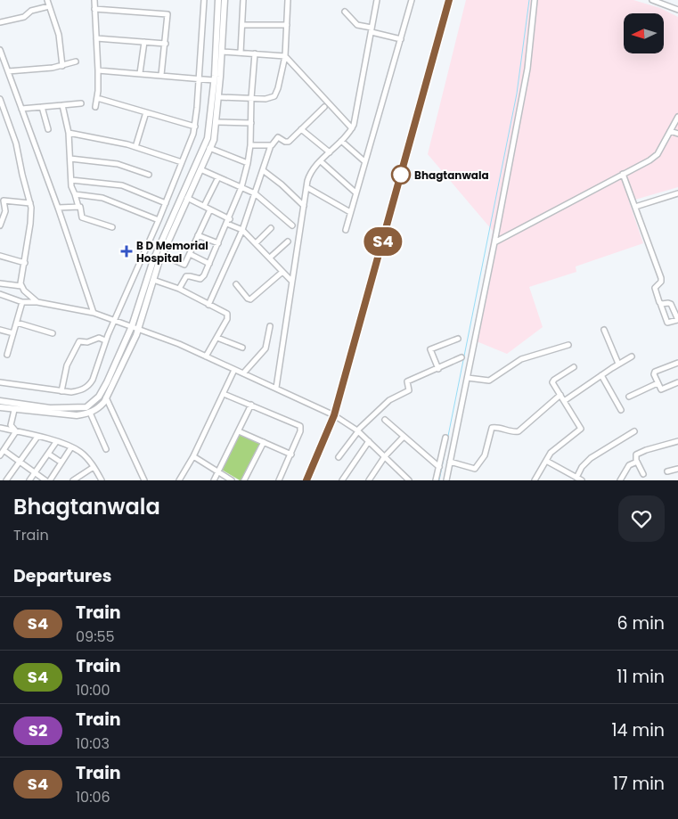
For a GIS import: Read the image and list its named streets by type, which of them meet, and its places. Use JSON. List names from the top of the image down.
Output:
{
  "places": {
    "other": ["Bhagtanwala"],
    "health": ["B D Memorial Hospital"]
  },
  "north": "left",
  "page": {
    "on_map": "S4",
    "heading": [
      ["Bhagtanwala", "Train"],
      "Departures"
    ],
    "list": [
      {
        "mark": "S4",
        "name": "Train",
        "note": "09:55",
        "value": "6 min"
      },
      {
        "mark": "S4",
        "name": "Train",
        "note": "10:00",
        "value": "11 min"
      },
      {
        "mark": "S2",
        "name": "Train",
        "note": "10:03",
        "value": "14 min"
      },
      {
        "mark": "S4",
        "name": "Train",
        "note": "10:06",
        "value": "17 min"
      }
    ]
  }
}
